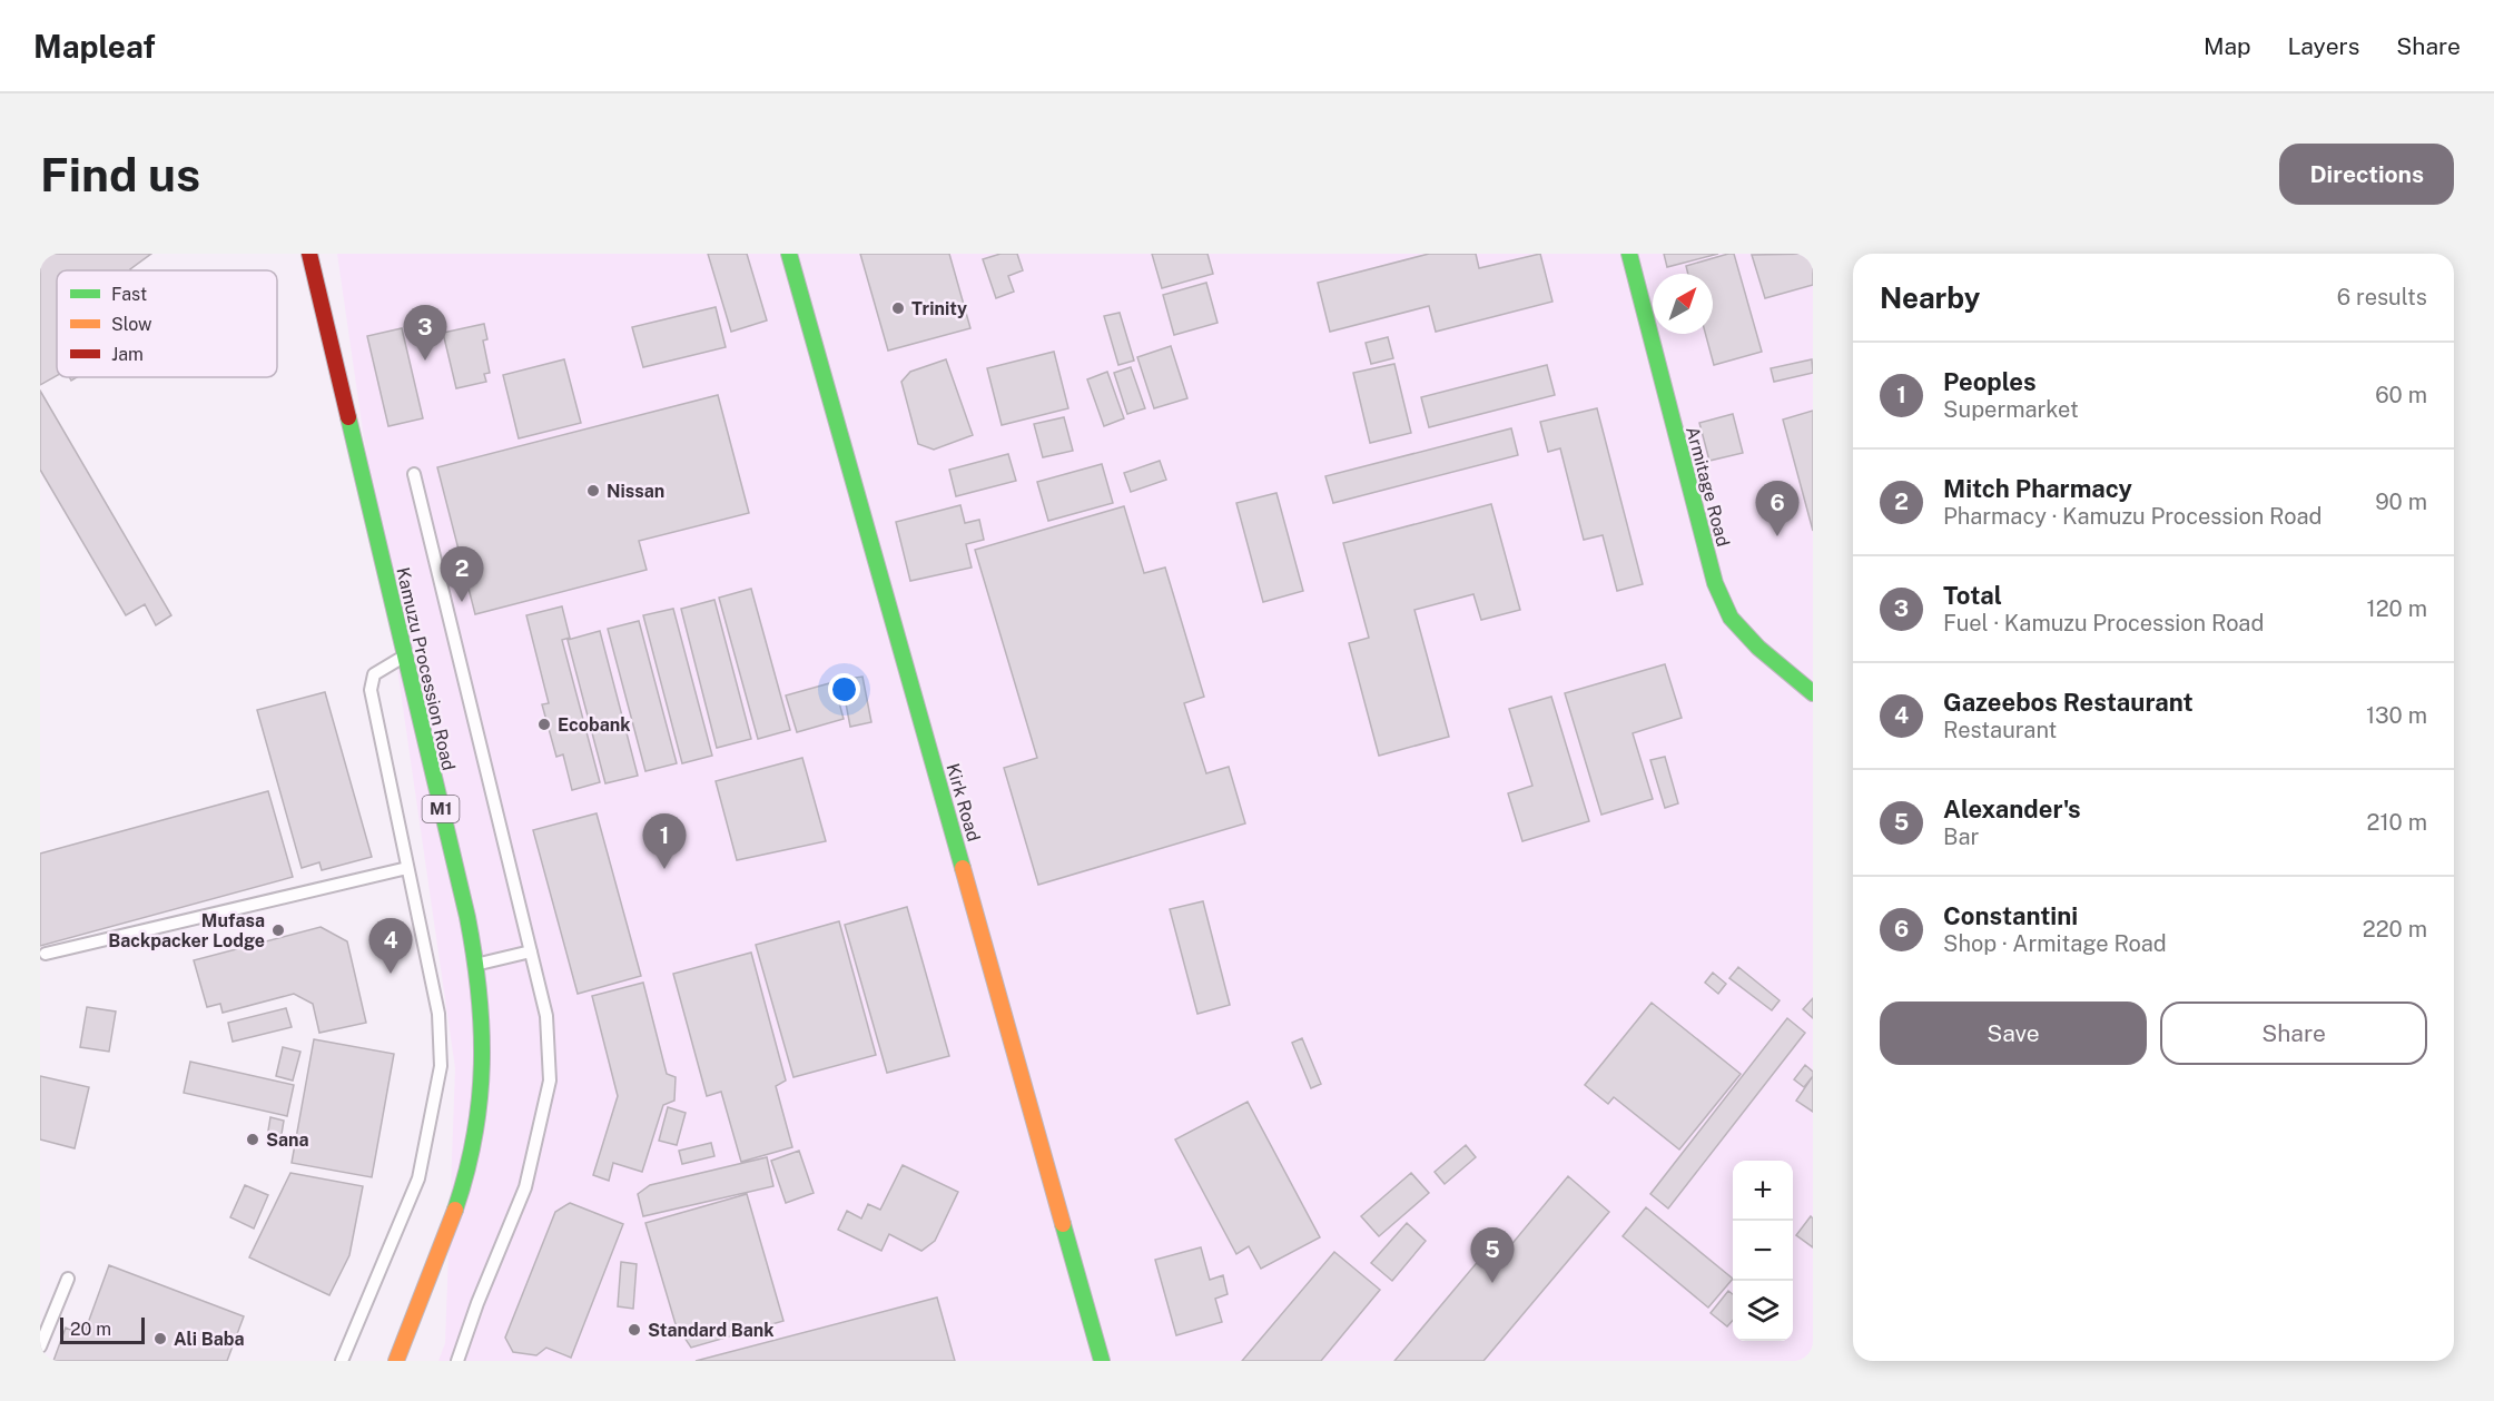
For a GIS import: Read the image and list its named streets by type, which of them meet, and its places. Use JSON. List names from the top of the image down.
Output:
{
  "streets": {
    "main road": [
      "Armitage Road",
      "Kamuzu Procession Road",
      "Kirk Road",
      "M1"
    ]
  },
  "places": [
    "Trinity",
    "Nissan",
    "Ecobank",
    "Mufasa Backpacker Lodge",
    "Sana",
    "Standard Bank",
    "Ali Baba"
  ],
  "legend": ["Fast", "Slow", "Jam"],
  "scale_bar": "20 m",
  "north": "top right",
  "page": {
    "header": "Mapleaf",
    "nav": ["Map", "Layers", "Share"],
    "buttons": [
      "Directions",
      ["Save", "Share"]
    ],
    "title": "Find us",
    "heading": ["Nearby", "6 results"],
    "pins": [
      "3",
      "6",
      "2",
      "1",
      "4",
      "5"
    ],
    "list": [
      {
        "mark": "1",
        "name": "Peoples",
        "note": "Supermarket",
        "value": "60 m"
      },
      {
        "mark": "2",
        "name": "Mitch Pharmacy",
        "note": "Pharmacy · Kamuzu Procession Road",
        "value": "90 m"
      },
      {
        "mark": "3",
        "name": "Total",
        "note": "Fuel · Kamuzu Procession Road",
        "value": "120 m"
      },
      {
        "mark": "4",
        "name": "Gazeebos Restaurant",
        "note": "Restaurant",
        "value": "130 m"
      },
      {
        "mark": "5",
        "name": "Alexander's",
        "note": "Bar",
        "value": "210 m"
      },
      {
        "mark": "6",
        "name": "Constantini",
        "note": "Shop · Armitage Road",
        "value": "220 m"
      }
    ],
    "map_buttons": ["+", "−"],
    "scale": "20 m"
  }
}
